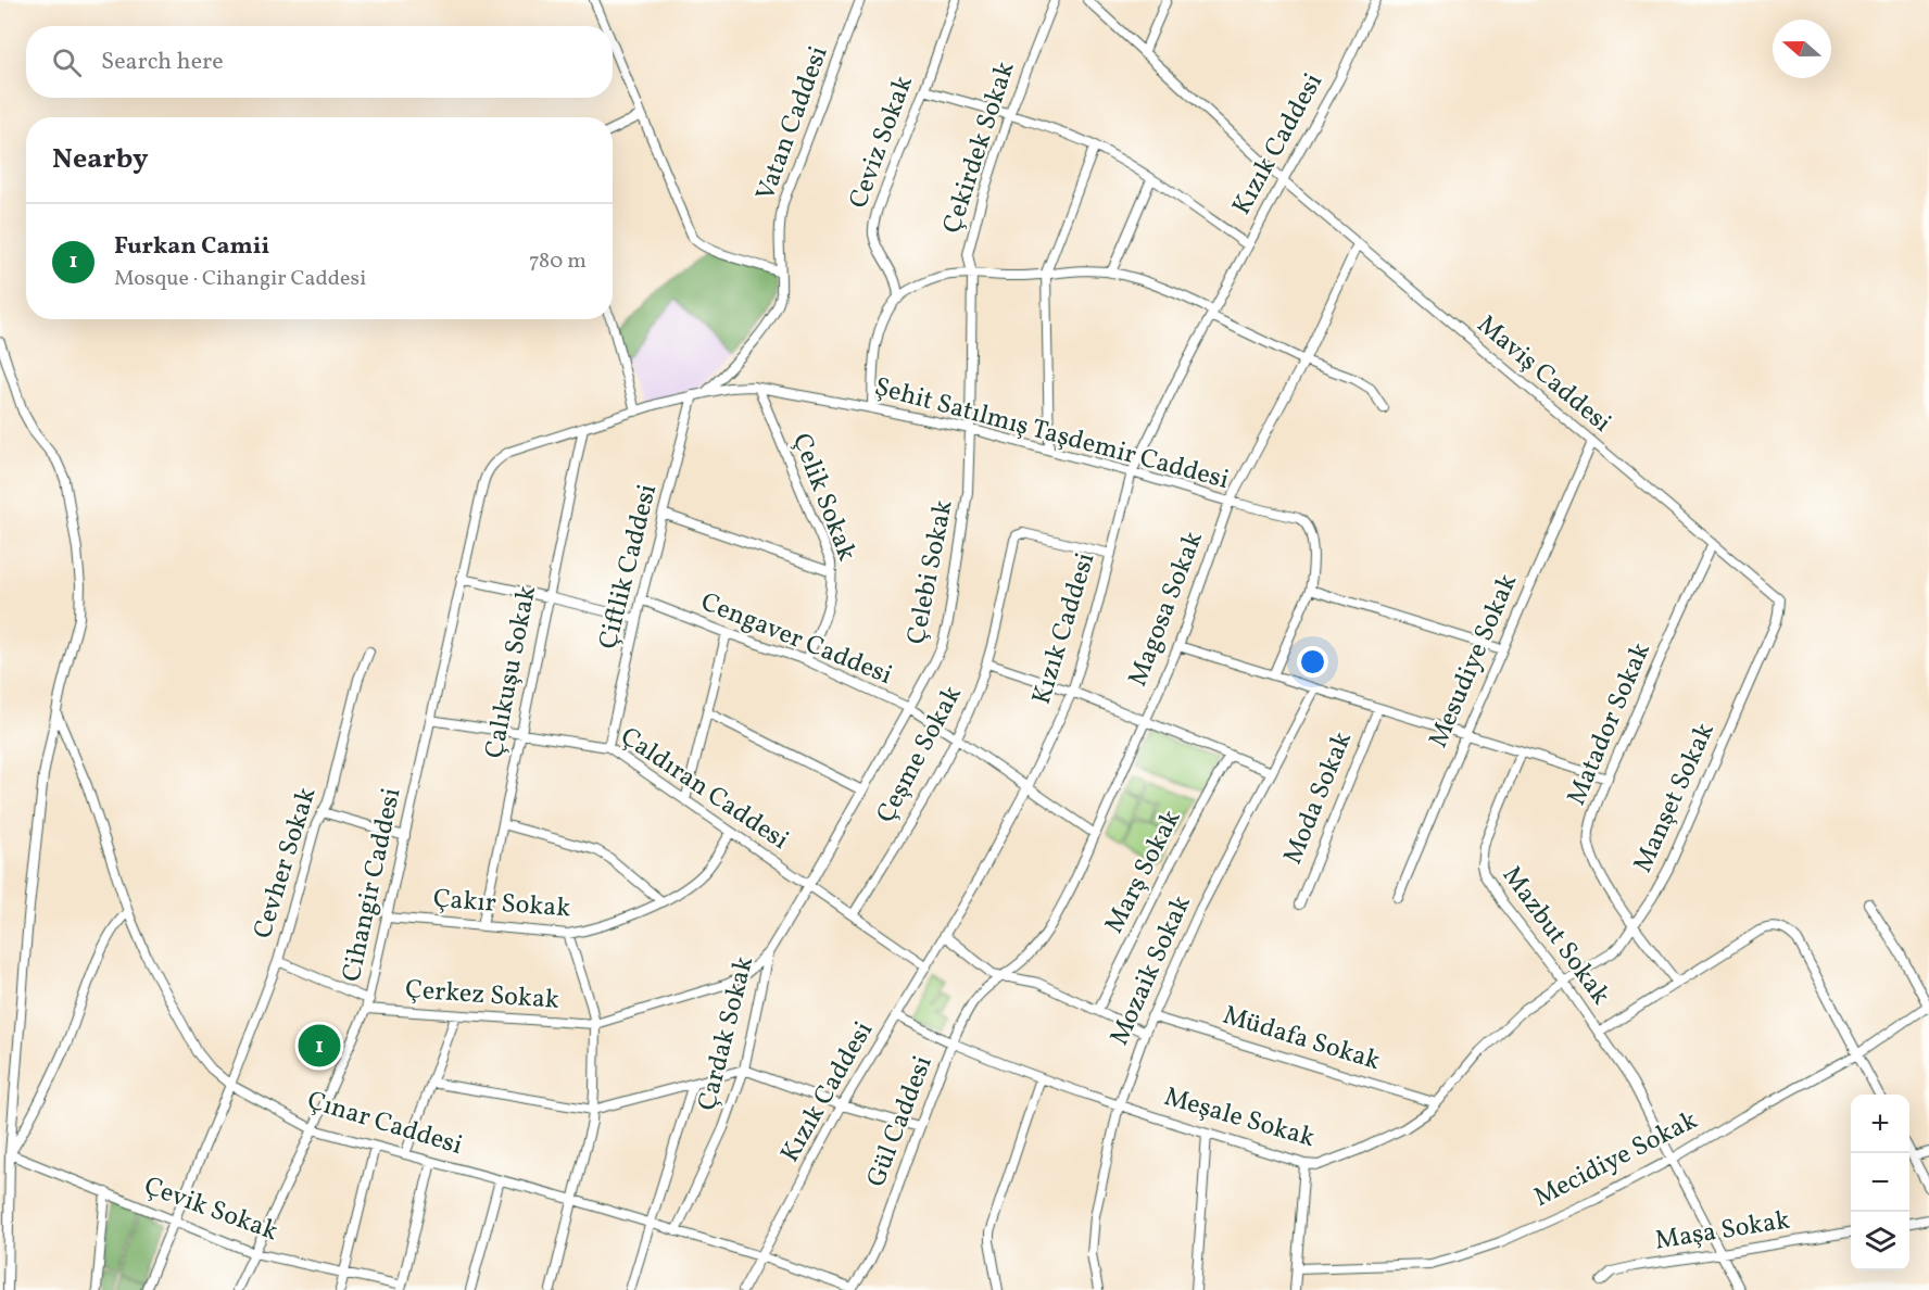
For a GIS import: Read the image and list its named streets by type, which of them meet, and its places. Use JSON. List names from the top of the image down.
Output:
{
  "streets": {
    "street": [
      "Vatan Caddesi",
      "Ceviz Sokak",
      "Kızık Caddesi",
      "Çekirdek Sokak",
      "Maviş Caddesi",
      "Şehit Satılmış Taşdemir Caddesi",
      "Çelik Sokak",
      "Çiftlik Caddesi",
      "Çelebi Sokak",
      "Magosa Sokak",
      "Cengaver Caddesi",
      "Mesudiye Sokak",
      "Çalıkuşu Sokak",
      "Matador Sokak",
      "Çeşme Sokak",
      "Çaldıran Caddesi",
      "Moda Sokak",
      "Manşet Sokak",
      "Cevher Sokak",
      "Marş Sokak",
      "Cihangir Caddesi",
      "Çakır Sokak",
      "Mazbut Sokak",
      "Mozaik Sokak",
      "Çerkez Sokak",
      "Çardak Sokak",
      "Müdafa Sokak",
      "Meşale Sokak",
      "Gül Caddesi",
      "Çınar Caddesi",
      "Mecidiye Sokak",
      "Çevik Sokak",
      "Maşa Sokak"
    ]
  },
  "crossings": [
    ["Vatan Caddesi", "Şehit Satılmış Taşdemir Caddesi"],
    ["Kızık Caddesi", "Maviş Caddesi"],
    ["Kızık Caddesi", "Şehit Satılmış Taşdemir Caddesi"],
    ["Kızık Caddesi", "Cengaver Caddesi"],
    ["Kızık Caddesi", "Çeşme Sokak"],
    ["Kızık Caddesi", "Çaldıran Caddesi"],
    ["Kızık Caddesi", "Meşale Sokak"],
    ["Kızık Caddesi", "Çınar Caddesi"],
    ["Çekirdek Sokak", "Şehit Satılmış Taşdemir Caddesi"],
    ["Çekirdek Sokak", "Çelebi Sokak"],
    ["Maviş Caddesi", "Magosa Sokak"],
    ["Maviş Caddesi", "Mesudiye Sokak"],
    ["Maviş Caddesi", "Matador Sokak"],
    ["Maviş Caddesi", "Manşet Sokak"],
    ["Şehit Satılmış Taşdemir Caddesi", "Çelik Sokak"],
    ["Şehit Satılmış Taşdemir Caddesi", "Çiftlik Caddesi"],
    ["Şehit Satılmış Taşdemir Caddesi", "Çelebi Sokak"],
    ["Şehit Satılmış Taşdemir Caddesi", "Magosa Sokak"],
    ["Şehit Satılmış Taşdemir Caddesi", "Çalıkuşu Sokak"],
    ["Şehit Satılmış Taşdemir Caddesi", "Cihangir Caddesi"],
    ["Çelik Sokak", "Cengaver Caddesi"],
    ["Çiftlik Caddesi", "Cengaver Caddesi"],
    ["Çiftlik Caddesi", "Çaldıran Caddesi"],
    ["Çelebi Sokak", "Cengaver Caddesi"],
    ["Çelebi Sokak", "Çaldıran Caddesi"],
    ["Çelebi Sokak", "Çardak Sokak"],
    ["Magosa Sokak", "Cengaver Caddesi"],
    ["Magosa Sokak", "Gül Caddesi"],
    ["Cengaver Caddesi", "Çeşme Sokak"],
    ["Çalıkuşu Sokak", "Çaldıran Caddesi"],
    ["Çalıkuşu Sokak", "Çakır Sokak"],
    ["Matador Sokak", "Manşet Sokak"],
    ["Çeşme Sokak", "Çaldıran Caddesi"],
    ["Çaldıran Caddesi", "Cihangir Caddesi"],
    ["Çaldıran Caddesi", "Çakır Sokak"],
    ["Çaldıran Caddesi", "Çardak Sokak"],
    ["Manşet Sokak", "Mazbut Sokak"],
    ["Manşet Sokak", "Meşale Sokak"],
    ["Cevher Sokak", "Çerkez Sokak"],
    ["Cevher Sokak", "Çınar Caddesi"],
    ["Cevher Sokak", "Çevik Sokak"],
    ["Cihangir Caddesi", "Çakır Sokak"],
    ["Cihangir Caddesi", "Çerkez Sokak"],
    ["Cihangir Caddesi", "Çınar Caddesi"],
    ["Cihangir Caddesi", "Çevik Sokak"],
    ["Mazbut Sokak", "Meşale Sokak"],
    ["Mazbut Sokak", "Mecidiye Sokak"],
    ["Mazbut Sokak", "Maşa Sokak"],
    ["Mozaik Sokak", "Müdafa Sokak"],
    ["Mozaik Sokak", "Meşale Sokak"],
    ["Çardak Sokak", "Çınar Caddesi"],
    ["Müdafa Sokak", "Meşale Sokak"],
    ["Meşale Sokak", "Gül Caddesi"],
    ["Gül Caddesi", "Çınar Caddesi"]
  ],
  "north": "left",
  "page": {
    "search": "Search here",
    "heading": "Nearby",
    "list": [
      {
        "mark": "1",
        "name": "Furkan Camii",
        "note": "Mosque · Cihangir Caddesi",
        "value": "780 m"
      }
    ],
    "pins": "1",
    "map_buttons": ["+", "−"]
  }
}
